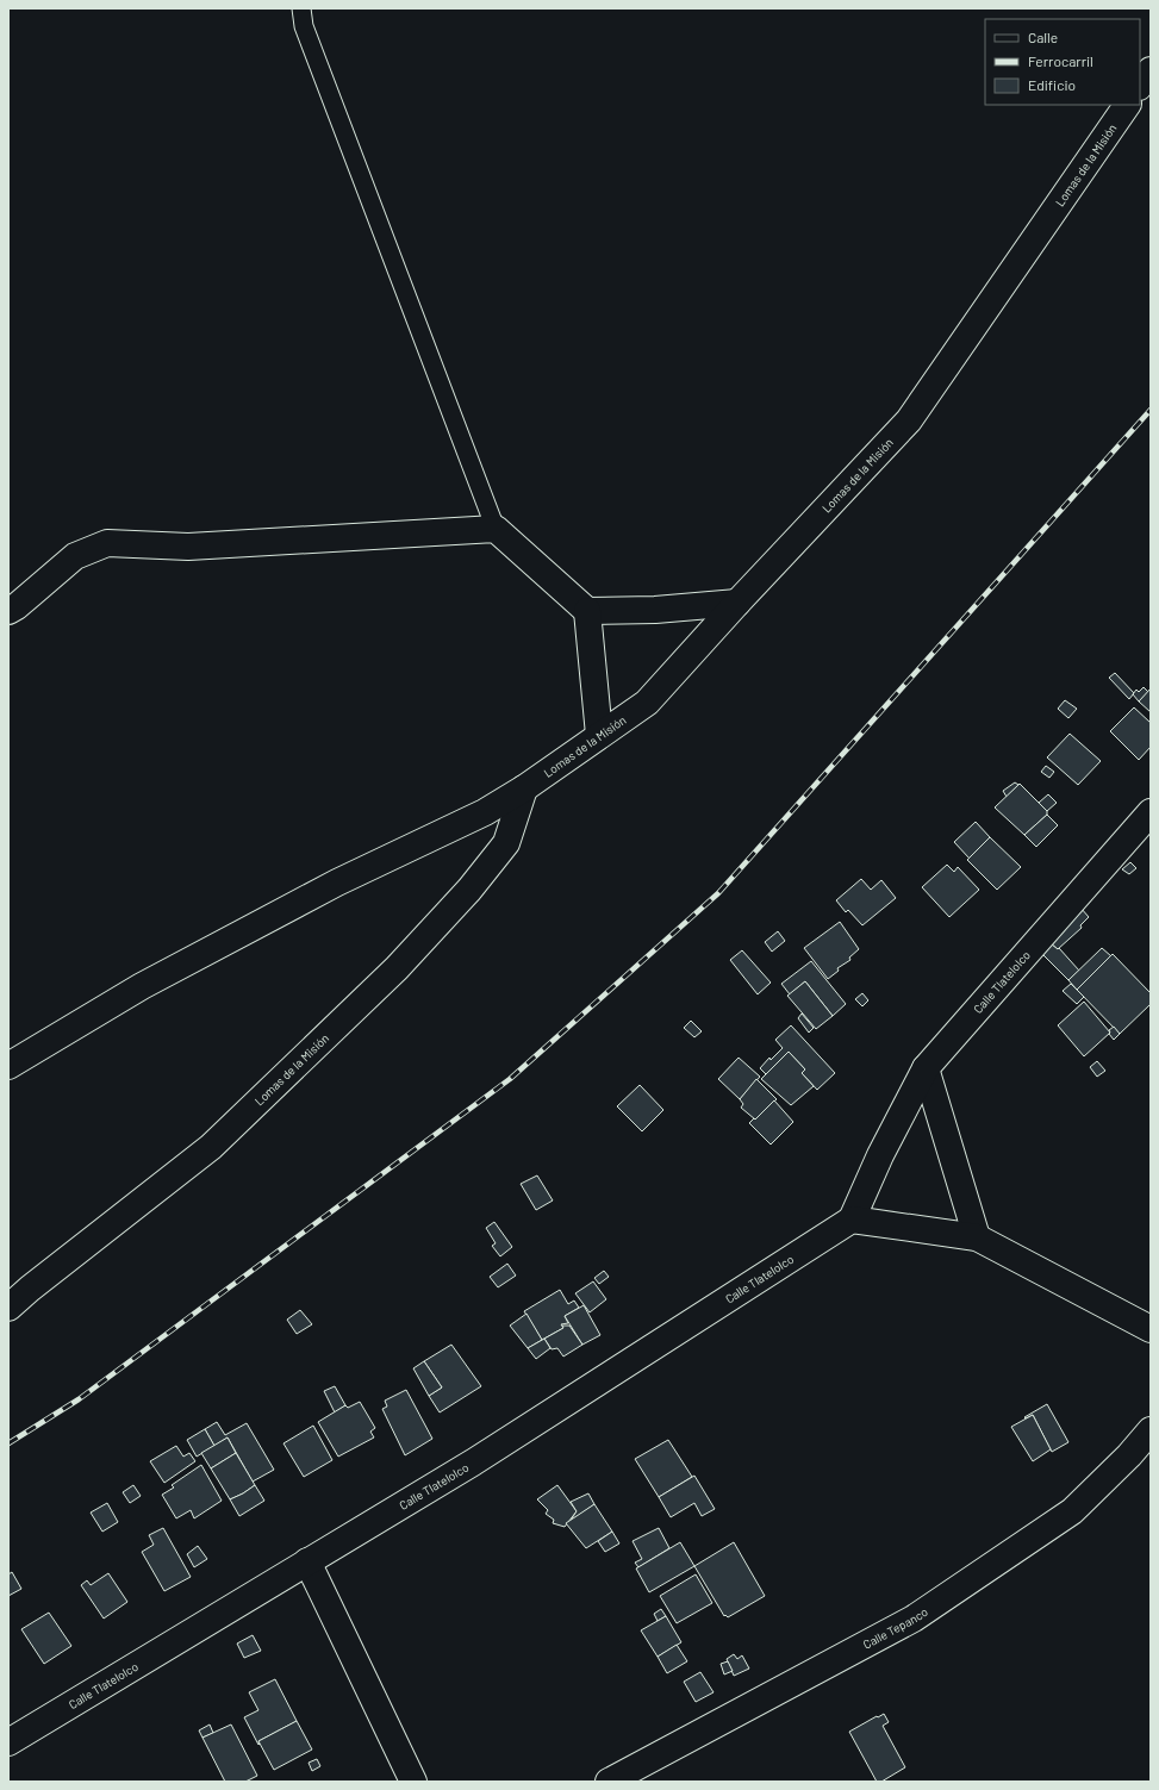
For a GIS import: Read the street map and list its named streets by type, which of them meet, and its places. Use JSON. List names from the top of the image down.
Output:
{
  "streets": {
    "street": ["Lomas de la Misión", "Calle Tlatelolco", "Calle Tepanco"]
  },
  "legend": ["Calle", "Ferrocarril", "Edificio"]
}
